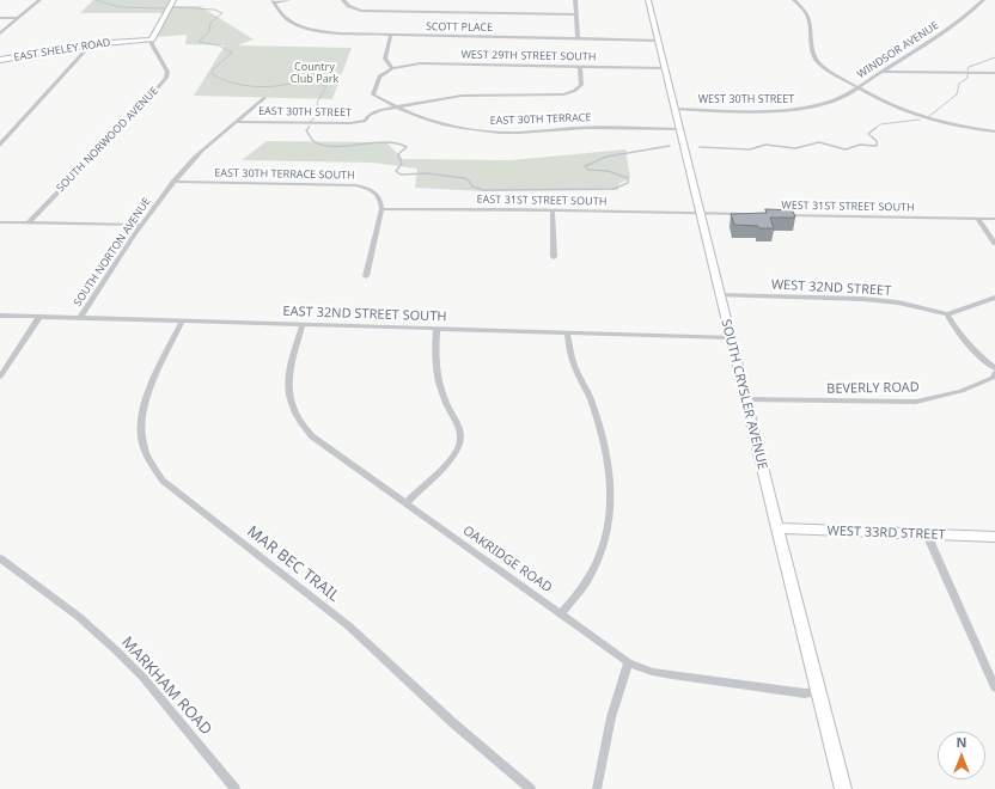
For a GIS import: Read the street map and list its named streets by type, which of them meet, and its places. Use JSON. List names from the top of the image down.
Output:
{
  "streets": {
    "main road": ["EAST SHELEY ROAD", "SOUTH CRYSLER AVENUE", "WEST 33RD STREET"],
    "street": [
      "SCOTT PLACE",
      "WINDSOR AVENUE",
      "WEST 29TH STREET SOUTH",
      "WEST 30TH STREET",
      "EAST 30TH STREET",
      "EAST 30TH TERRACE",
      "SOUTH NORWOOD AVENUE",
      "EAST 30TH TERRACE SOUTH",
      "EAST 31ST STREET SOUTH",
      "WEST 31ST STREET SOUTH",
      "SOUTH NORTON AVENUE",
      "WEST 32ND STREET",
      "EAST 32ND STREET SOUTH",
      "BEVERLY ROAD",
      "OAKRIDGE ROAD",
      "MAR BEC TRAIL",
      "MARKHAM ROAD"
    ]
  },
  "crossings": [
    ["SCOTT PLACE", "SOUTH CRYSLER AVENUE"],
    ["EAST SHELEY ROAD", "SOUTH NORWOOD AVENUE"],
    ["WINDSOR AVENUE", "WEST 30TH STREET"],
    ["WEST 29TH STREET SOUTH", "EAST 30TH STREET"],
    ["WEST 29TH STREET SOUTH", "EAST 30TH TERRACE"],
    ["WEST 29TH STREET SOUTH", "SOUTH CRYSLER AVENUE"],
    ["WEST 30TH STREET", "SOUTH CRYSLER AVENUE"],
    ["EAST 30TH STREET", "EAST 30TH TERRACE"],
    ["EAST 30TH STREET", "SOUTH NORTON AVENUE"],
    ["EAST 30TH TERRACE", "SOUTH CRYSLER AVENUE"],
    ["EAST 30TH TERRACE SOUTH", "EAST 31ST STREET SOUTH"],
    ["EAST 30TH TERRACE SOUTH", "SOUTH NORTON AVENUE"],
    ["EAST 31ST STREET SOUTH", "SOUTH CRYSLER AVENUE"],
    ["SOUTH NORTON AVENUE", "EAST 32ND STREET SOUTH"],
    ["WEST 32ND STREET", "SOUTH CRYSLER AVENUE"],
    ["EAST 32ND STREET SOUTH", "SOUTH CRYSLER AVENUE"],
    ["EAST 32ND STREET SOUTH", "OAKRIDGE ROAD"],
    ["EAST 32ND STREET SOUTH", "MAR BEC TRAIL"],
    ["BEVERLY ROAD", "SOUTH CRYSLER AVENUE"],
    ["SOUTH CRYSLER AVENUE", "WEST 33RD STREET"],
    ["SOUTH CRYSLER AVENUE", "OAKRIDGE ROAD"]
  ],
  "parks": ["Country Club Park"],
  "north": "top"
}
